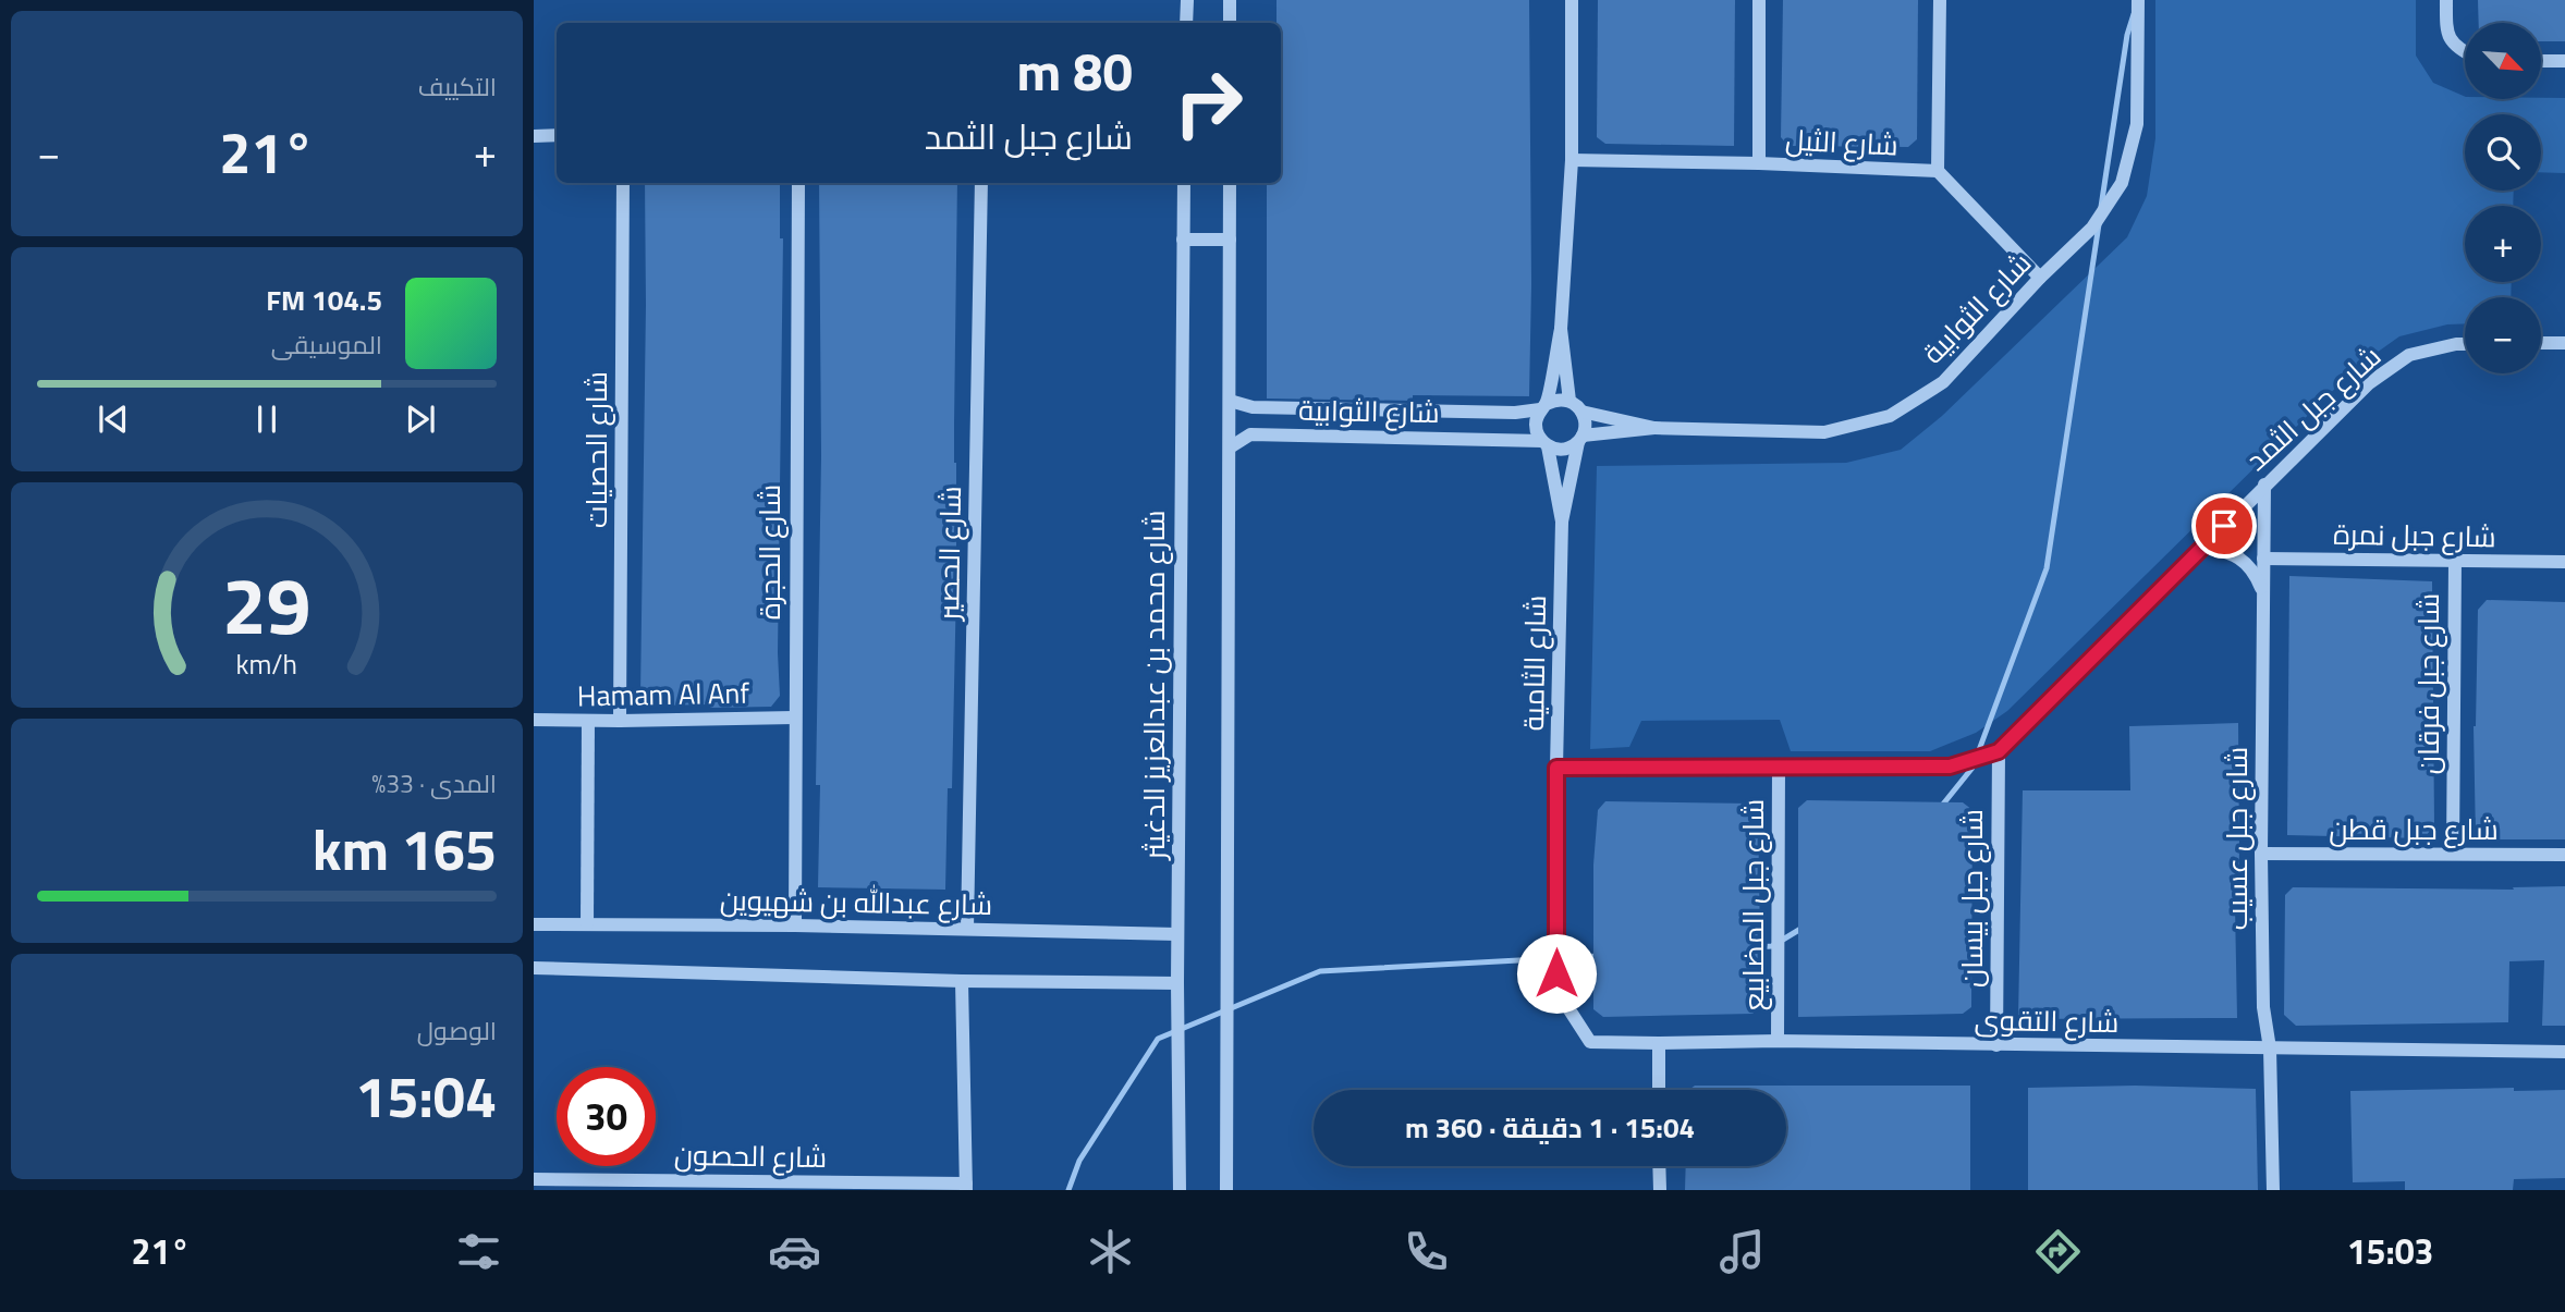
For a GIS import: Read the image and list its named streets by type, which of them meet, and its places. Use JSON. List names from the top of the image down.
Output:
{
  "streets": {
    "street": [
      "شارع الثيل",
      "شارع الثوابية",
      "شارع جبل الثمد",
      "شارع الحصيات",
      "شارع جبل نمرة",
      "شارع الحجرة",
      "شارع الحصير",
      "شارع الثامية",
      "شارع جبل فرقان",
      "شارع محمد بن عبدالعزيز الدغيثر",
      "Hamam Al Anf",
      "شارع جبل قطن",
      "شارع جبل عسيب",
      "شارع جبل بيسان",
      "شارع عبدالله بن شهيوين",
      "شارع جبل المضابيع",
      "شارع التقوى",
      "شارع الحصون"
    ]
  },
  "crossings": [
    ["شارع جبل الثمد", "شارع الثامية"],
    ["شارع جبل الثمد", "شارع جبل عسيب"],
    ["شارع جبل الثمد", "شارع جبل بيسان"],
    ["شارع جبل الثمد", "شارع جبل المضابيع"],
    ["شارع الحصيات", "Hamam Al Anf"],
    ["شارع جبل نمرة", "شارع جبل فرقان"],
    ["شارع جبل نمرة", "شارع جبل عسيب"],
    ["شارع الحجرة", "Hamam Al Anf"],
    ["شارع الحجرة", "شارع عبدالله بن شهيوين"],
    ["شارع الحصير", "شارع عبدالله بن شهيوين"],
    ["شارع الثامية", "شارع التقوى"],
    ["شارع جبل فرقان", "شارع جبل قطن"],
    ["شارع محمد بن عبدالعزيز الدغيثر", "شارع عبدالله بن شهيوين"],
    ["شارع جبل قطن", "شارع جبل عسيب"],
    ["شارع جبل عسيب", "شارع التقوى"],
    ["شارع جبل بيسان", "شارع التقوى"],
    ["شارع جبل المضابيع", "شارع التقوى"]
  ],
  "north": "bottom right",
  "page": {
    "tile": [
      "التكييف",
      ["المدى · 33%", "165 km"],
      ["الوصول", "15:04"]
    ],
    "map_buttons": ["+", "−"],
    "turn": ["80 m", "شارع جبل الثمد"],
    "heat": ["−", "21°", "+"],
    "song": ["104.5 FM", "الموسيقى"],
    "limit": "30",
    "trip": "15:04 · 1 دقيقة · 360 m",
    "tabs": ["15:03", "21°"],
    "gauge": ["29", "km/h"]
  }
}
